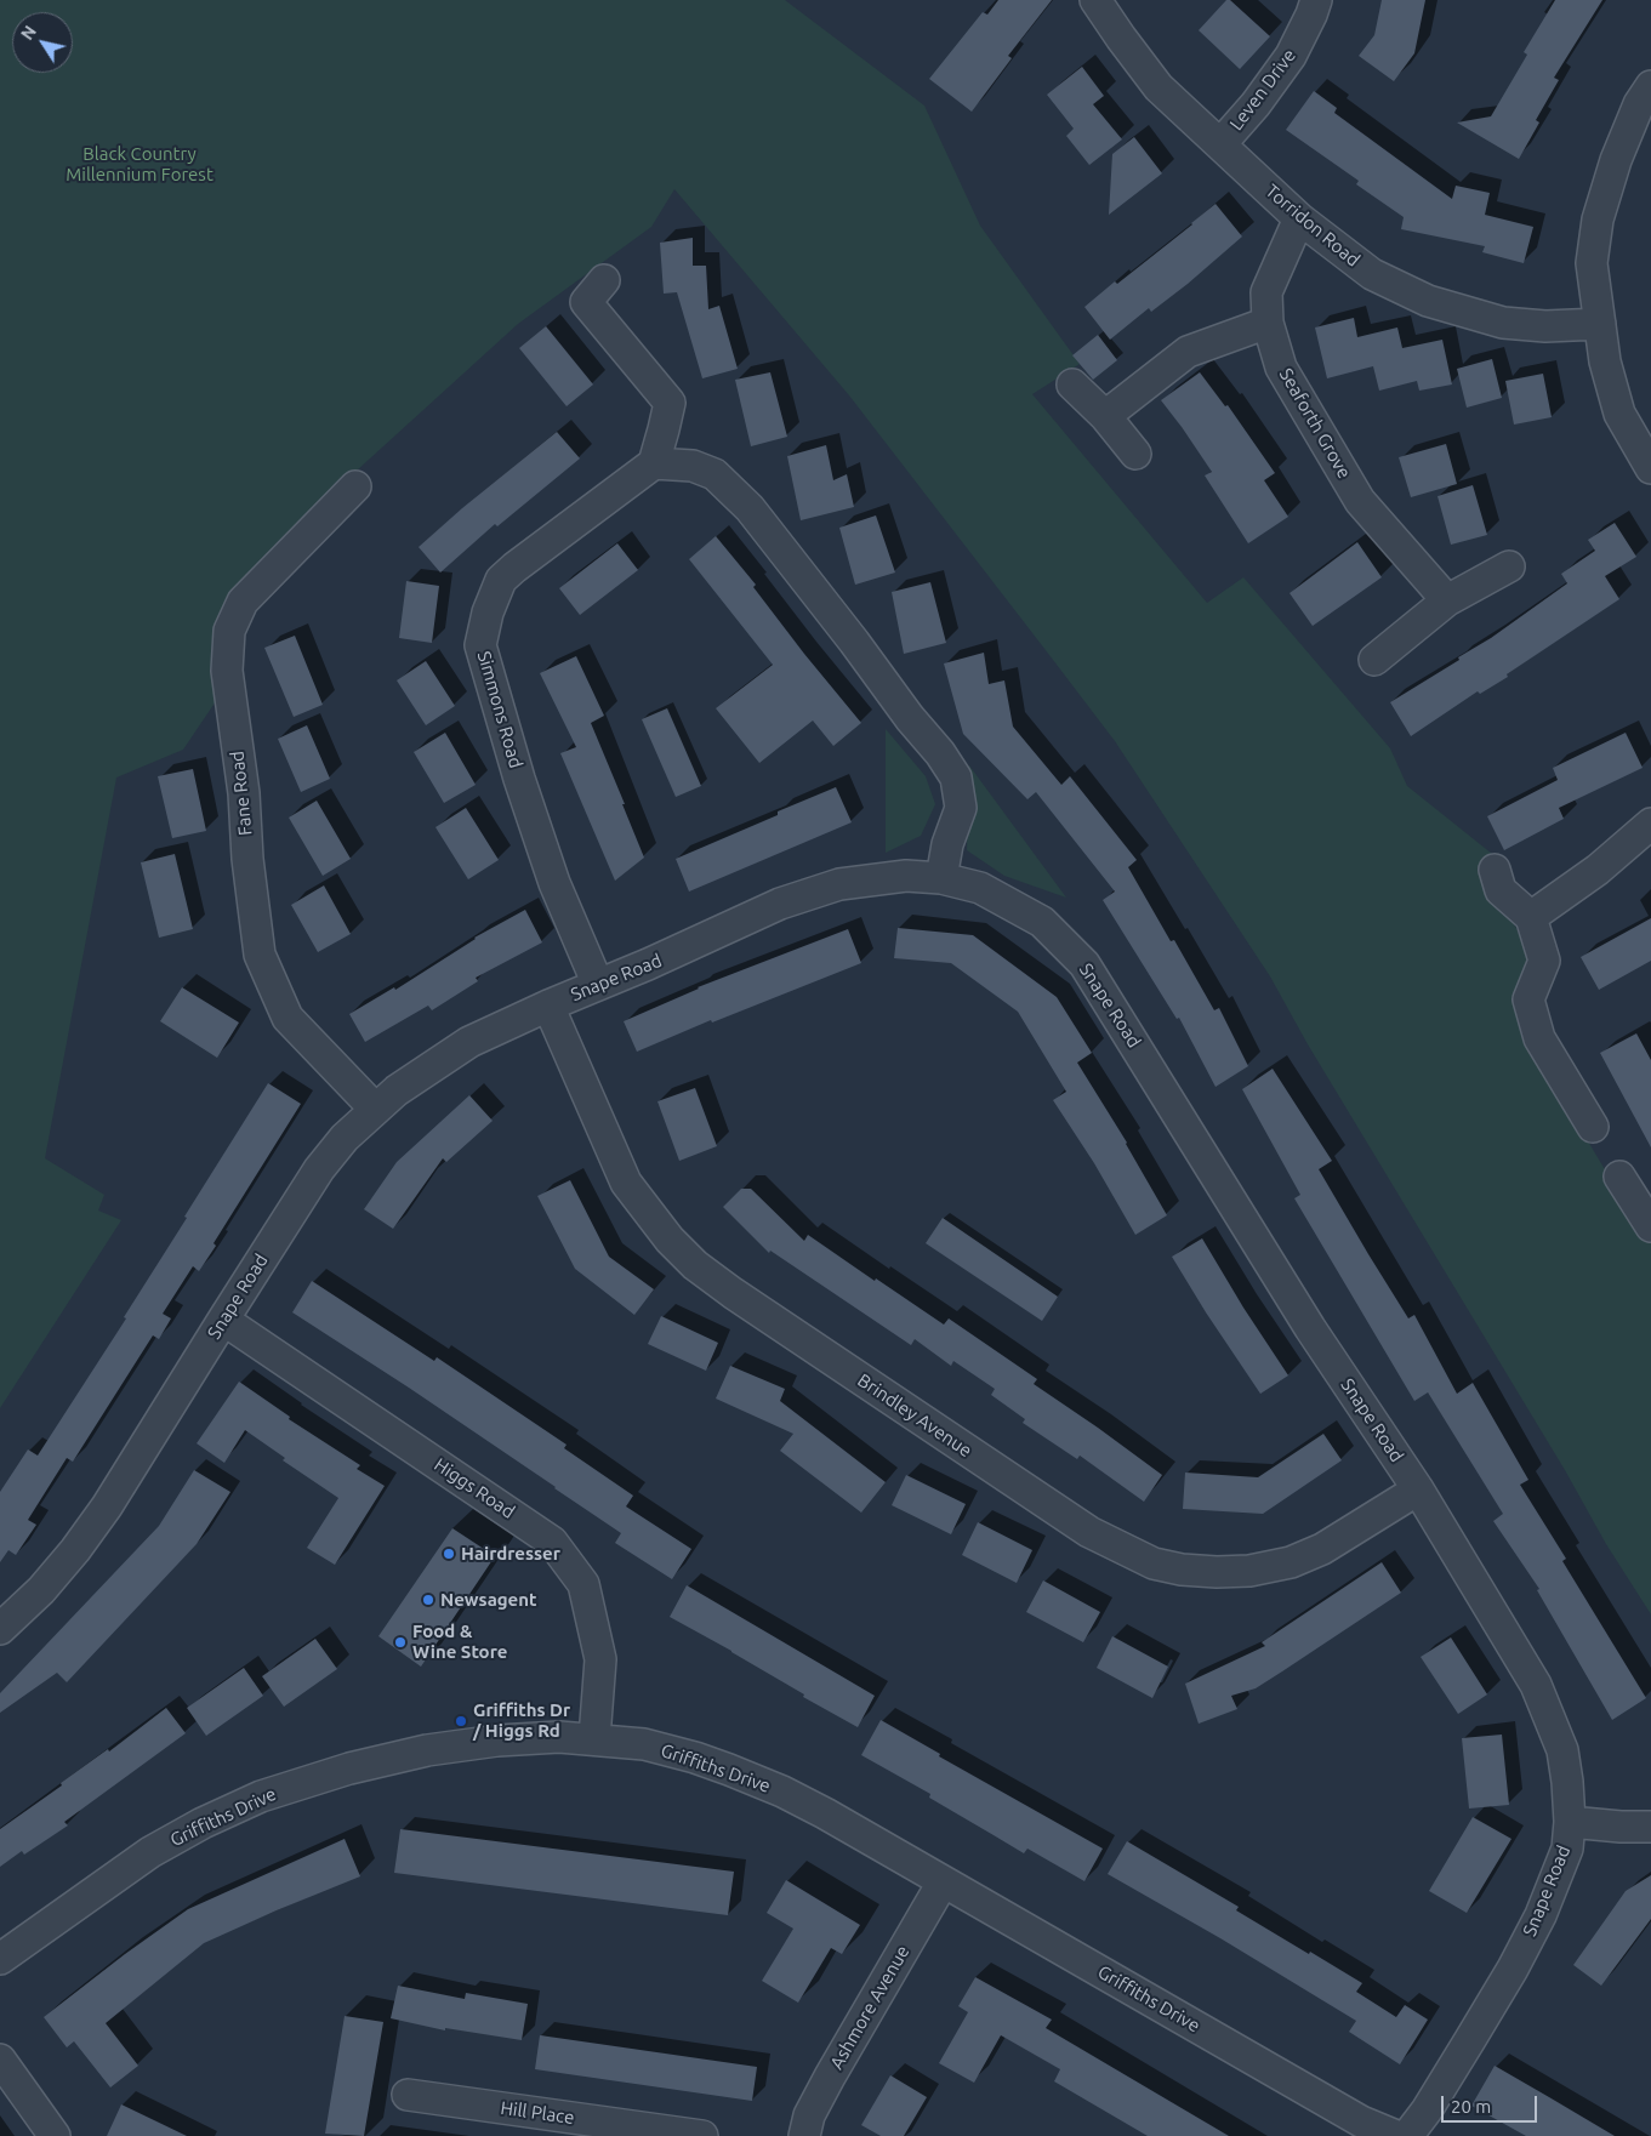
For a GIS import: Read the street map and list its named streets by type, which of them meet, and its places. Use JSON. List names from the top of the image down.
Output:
{
  "streets": {
    "street": [
      "Leven Drive",
      "Torridon Road",
      "Seaforth Grove",
      "Simmons Road",
      "Fane Road",
      "Snape Road",
      "Brindley Avenue",
      "Higgs Road",
      "Griffiths Drive",
      "Ashmore Avenue",
      "Hill Place"
    ]
  },
  "crossings": [
    ["Leven Drive", "Torridon Road"],
    ["Torridon Road", "Seaforth Grove"],
    ["Simmons Road", "Snape Road"],
    ["Fane Road", "Snape Road"],
    ["Snape Road", "Brindley Avenue"],
    ["Snape Road", "Higgs Road"],
    ["Higgs Road", "Griffiths Drive"],
    ["Griffiths Drive", "Ashmore Avenue"]
  ],
  "parks": ["Black Country Millennium Forest"],
  "places": [
    "Hairdresser",
    "Newsagent",
    "Food & Wine Store",
    "Griffiths Dr / Higgs Rd"
  ],
  "scale_bar": "20 m",
  "north": "top left"
}
